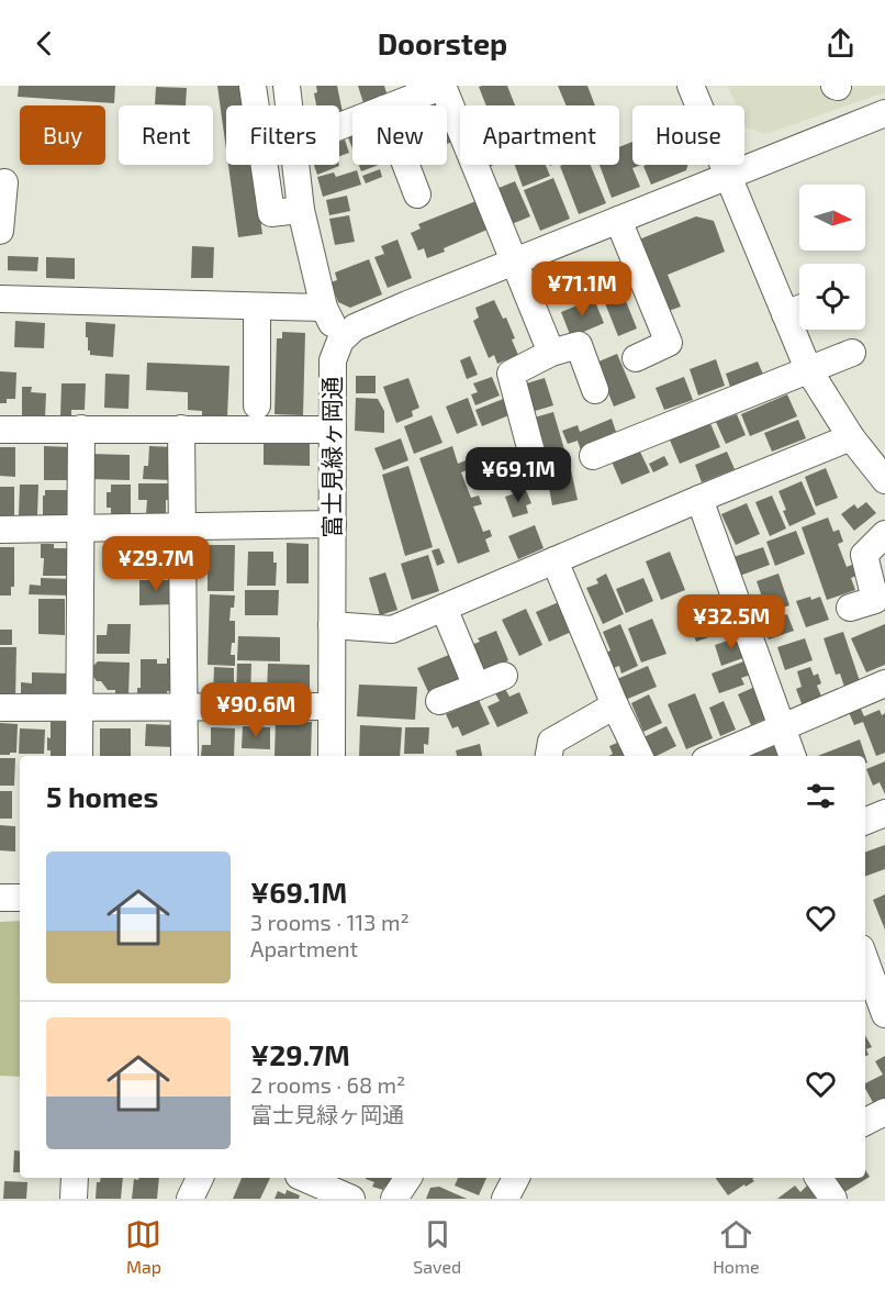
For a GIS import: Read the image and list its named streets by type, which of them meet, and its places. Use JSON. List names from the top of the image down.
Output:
{
  "streets": {
    "street": ["富士見緑ヶ岡通"]
  },
  "north": "right",
  "page": {
    "header": "Doorstep",
    "chip": [
      "Buy",
      "Rent",
      "Filters",
      "New",
      "Apartment",
      "House"
    ],
    "price": [
      "¥71.1M",
      "¥69.1M",
      "¥29.7M",
      "¥32.5M",
      "¥90.6M"
    ],
    "heading": "5 homes",
    "list": [
      {
        "name": "¥69.1M",
        "note": "3 rooms · 113 m² · Apartment"
      },
      {
        "name": "¥29.7M",
        "note": "2 rooms · 68 m² · 富士見緑ヶ岡通"
      }
    ],
    "tabs": ["Map", "Saved", "Home"]
  }
}
